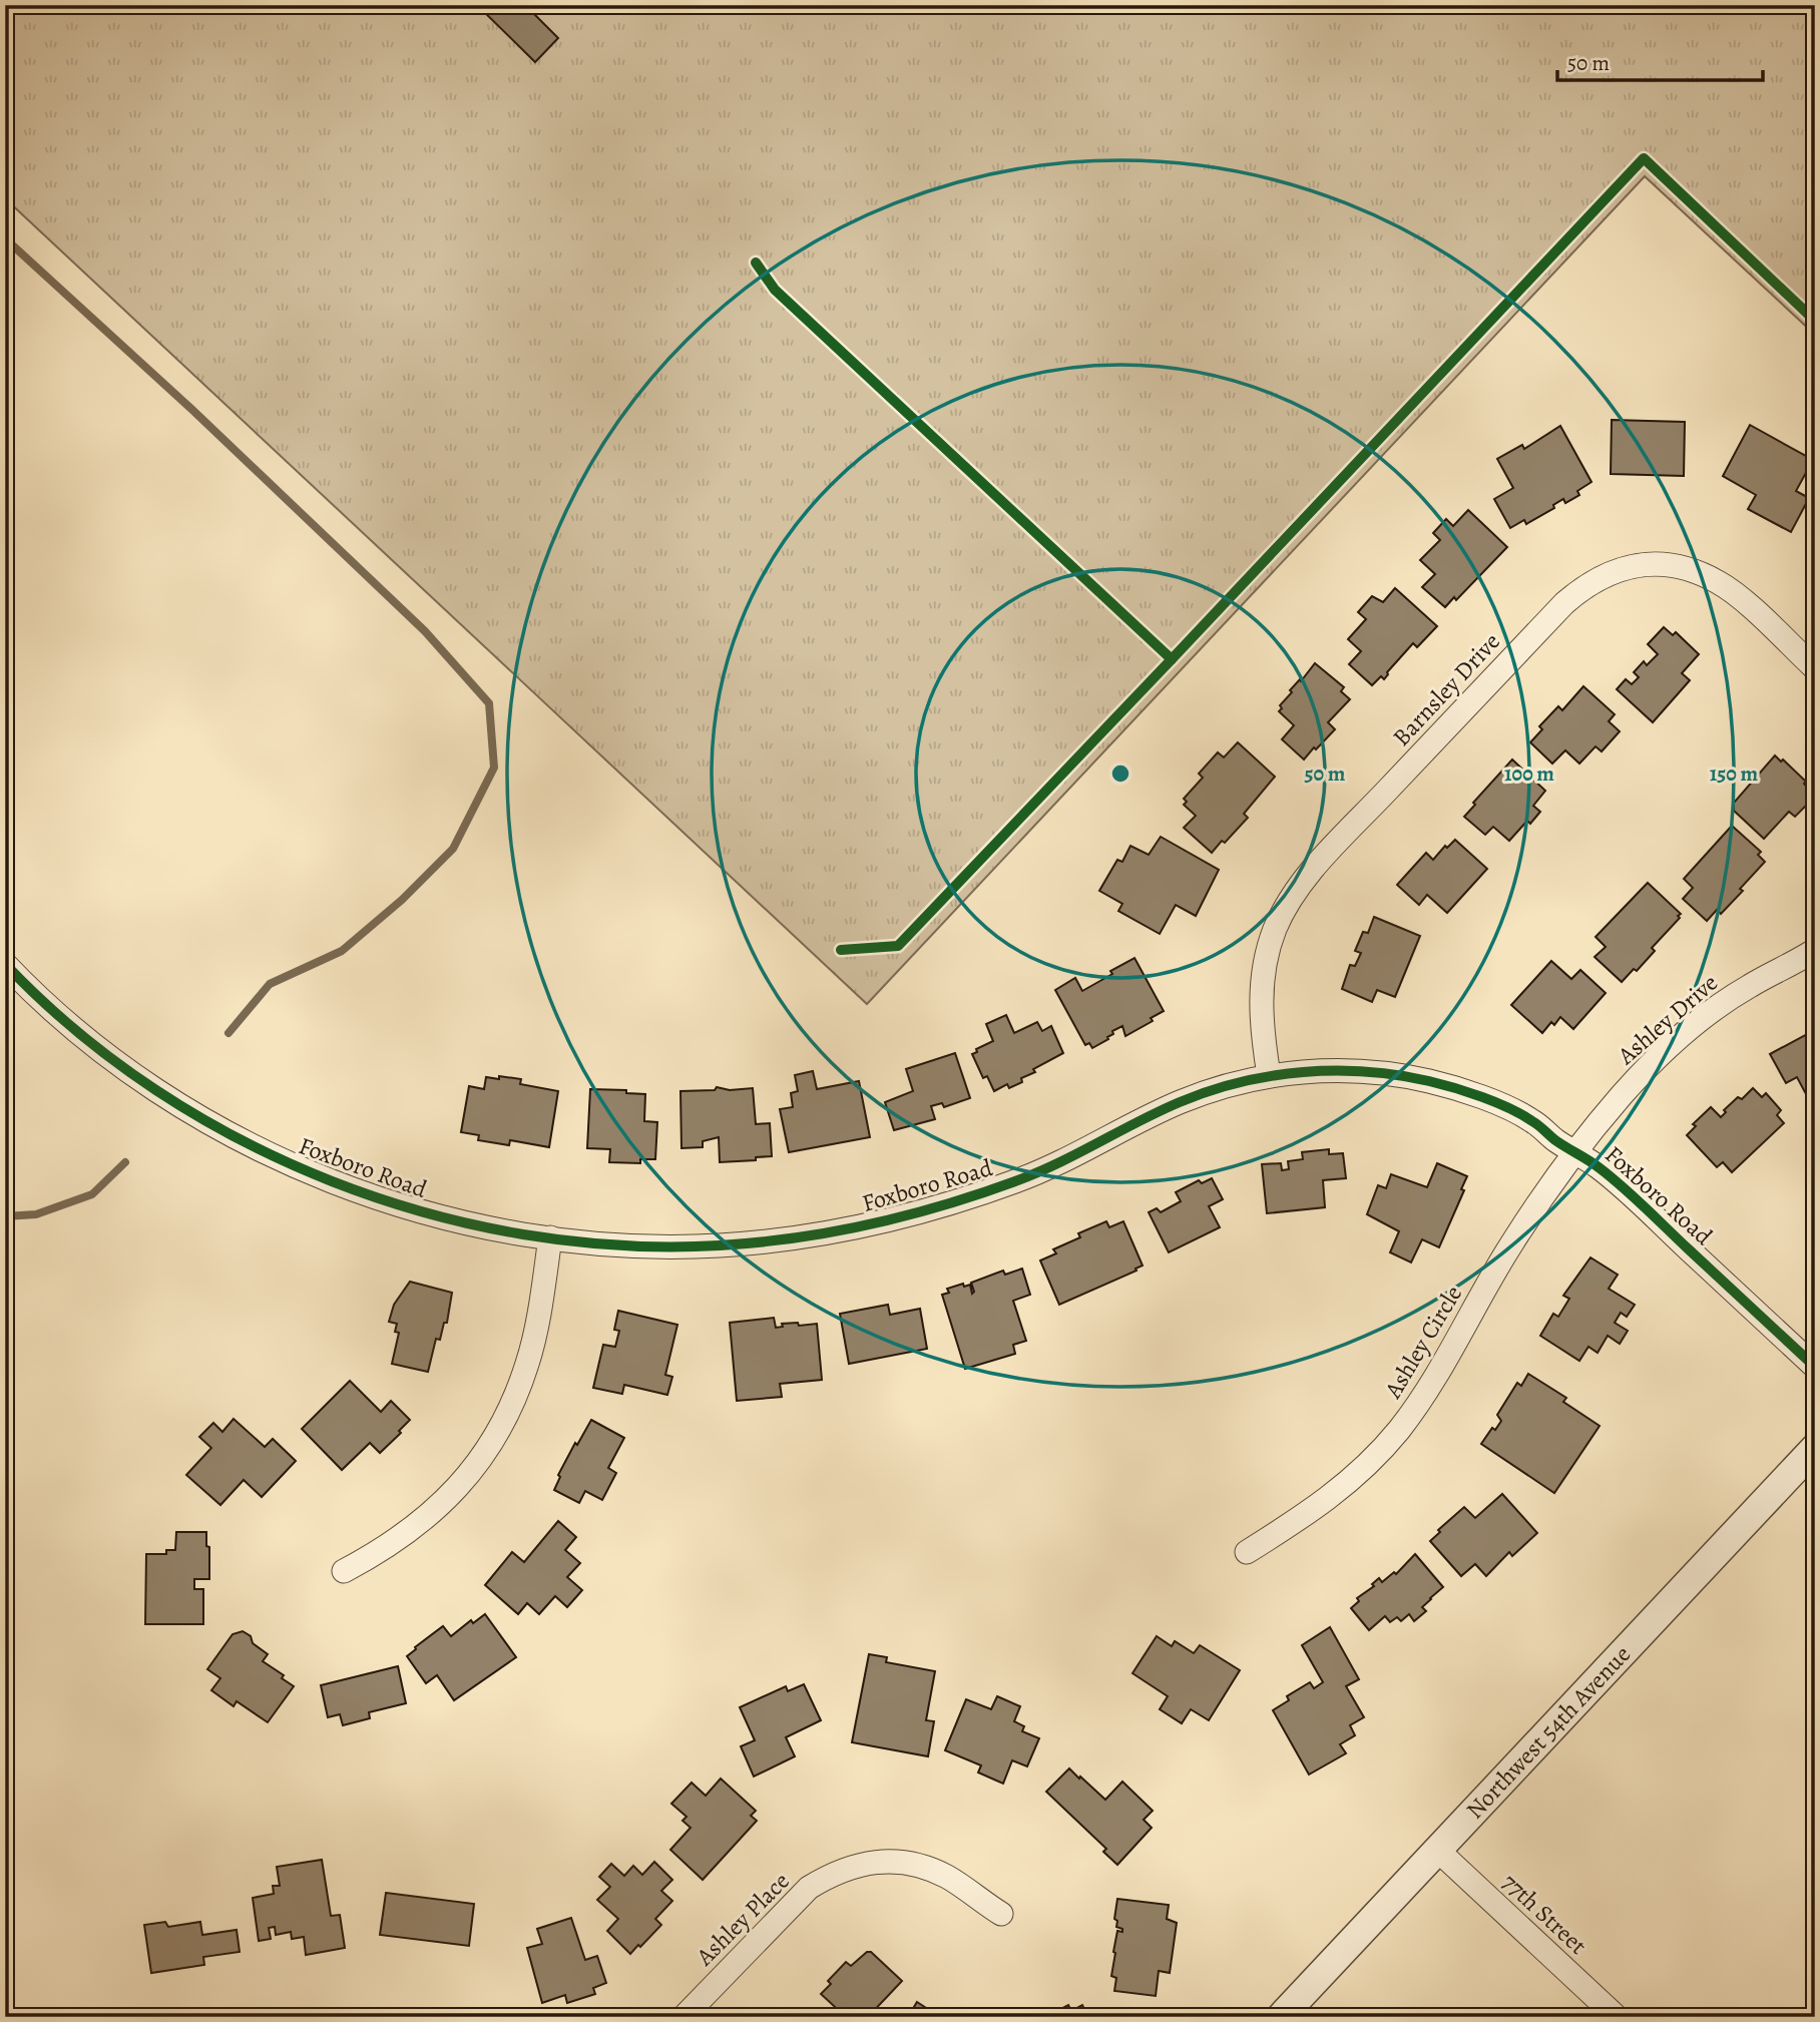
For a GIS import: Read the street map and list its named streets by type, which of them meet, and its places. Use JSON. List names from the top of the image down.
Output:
{
  "streets": {
    "street": [
      "Barnsley Drive",
      "Ashley Drive",
      "Foxboro Road",
      "Ashley Circle",
      "Northwest 54th Avenue",
      "77th Street",
      "Ashley Place"
    ]
  },
  "crossings": [
    ["Barnsley Drive", "Foxboro Road"],
    ["Ashley Drive", "Foxboro Road"],
    ["Ashley Drive", "Ashley Circle"],
    ["Foxboro Road", "Ashley Circle"],
    ["Northwest 54th Avenue", "77th Street"]
  ],
  "scale_bar": "50 m",
  "rings": ["50 m", "100 m", "150 m"]
}
